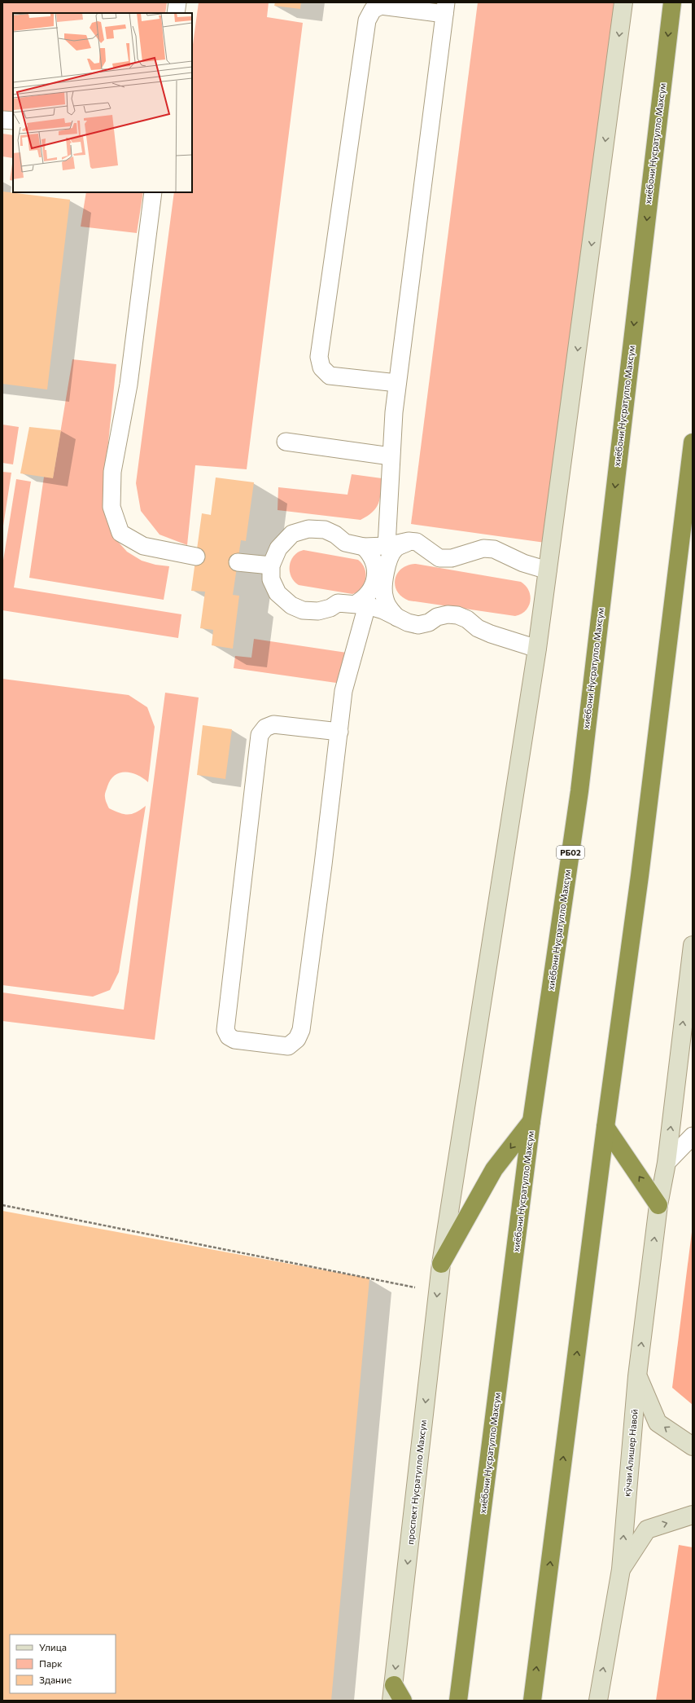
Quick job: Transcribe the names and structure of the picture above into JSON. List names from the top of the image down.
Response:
{
  "streets": {
    "highway": ["хиёбони Нусратулло Махсум", "РБ02"],
    "street": ["кӯчаи Алишер Навоӣ", "проспект Нусратулло Махсум"]
  },
  "one_way": ["кӯчаи Алишер Навоӣ", "проспект Нусратулло Махсум"],
  "legend": ["Улица", "Парк", "Здание"]
}
